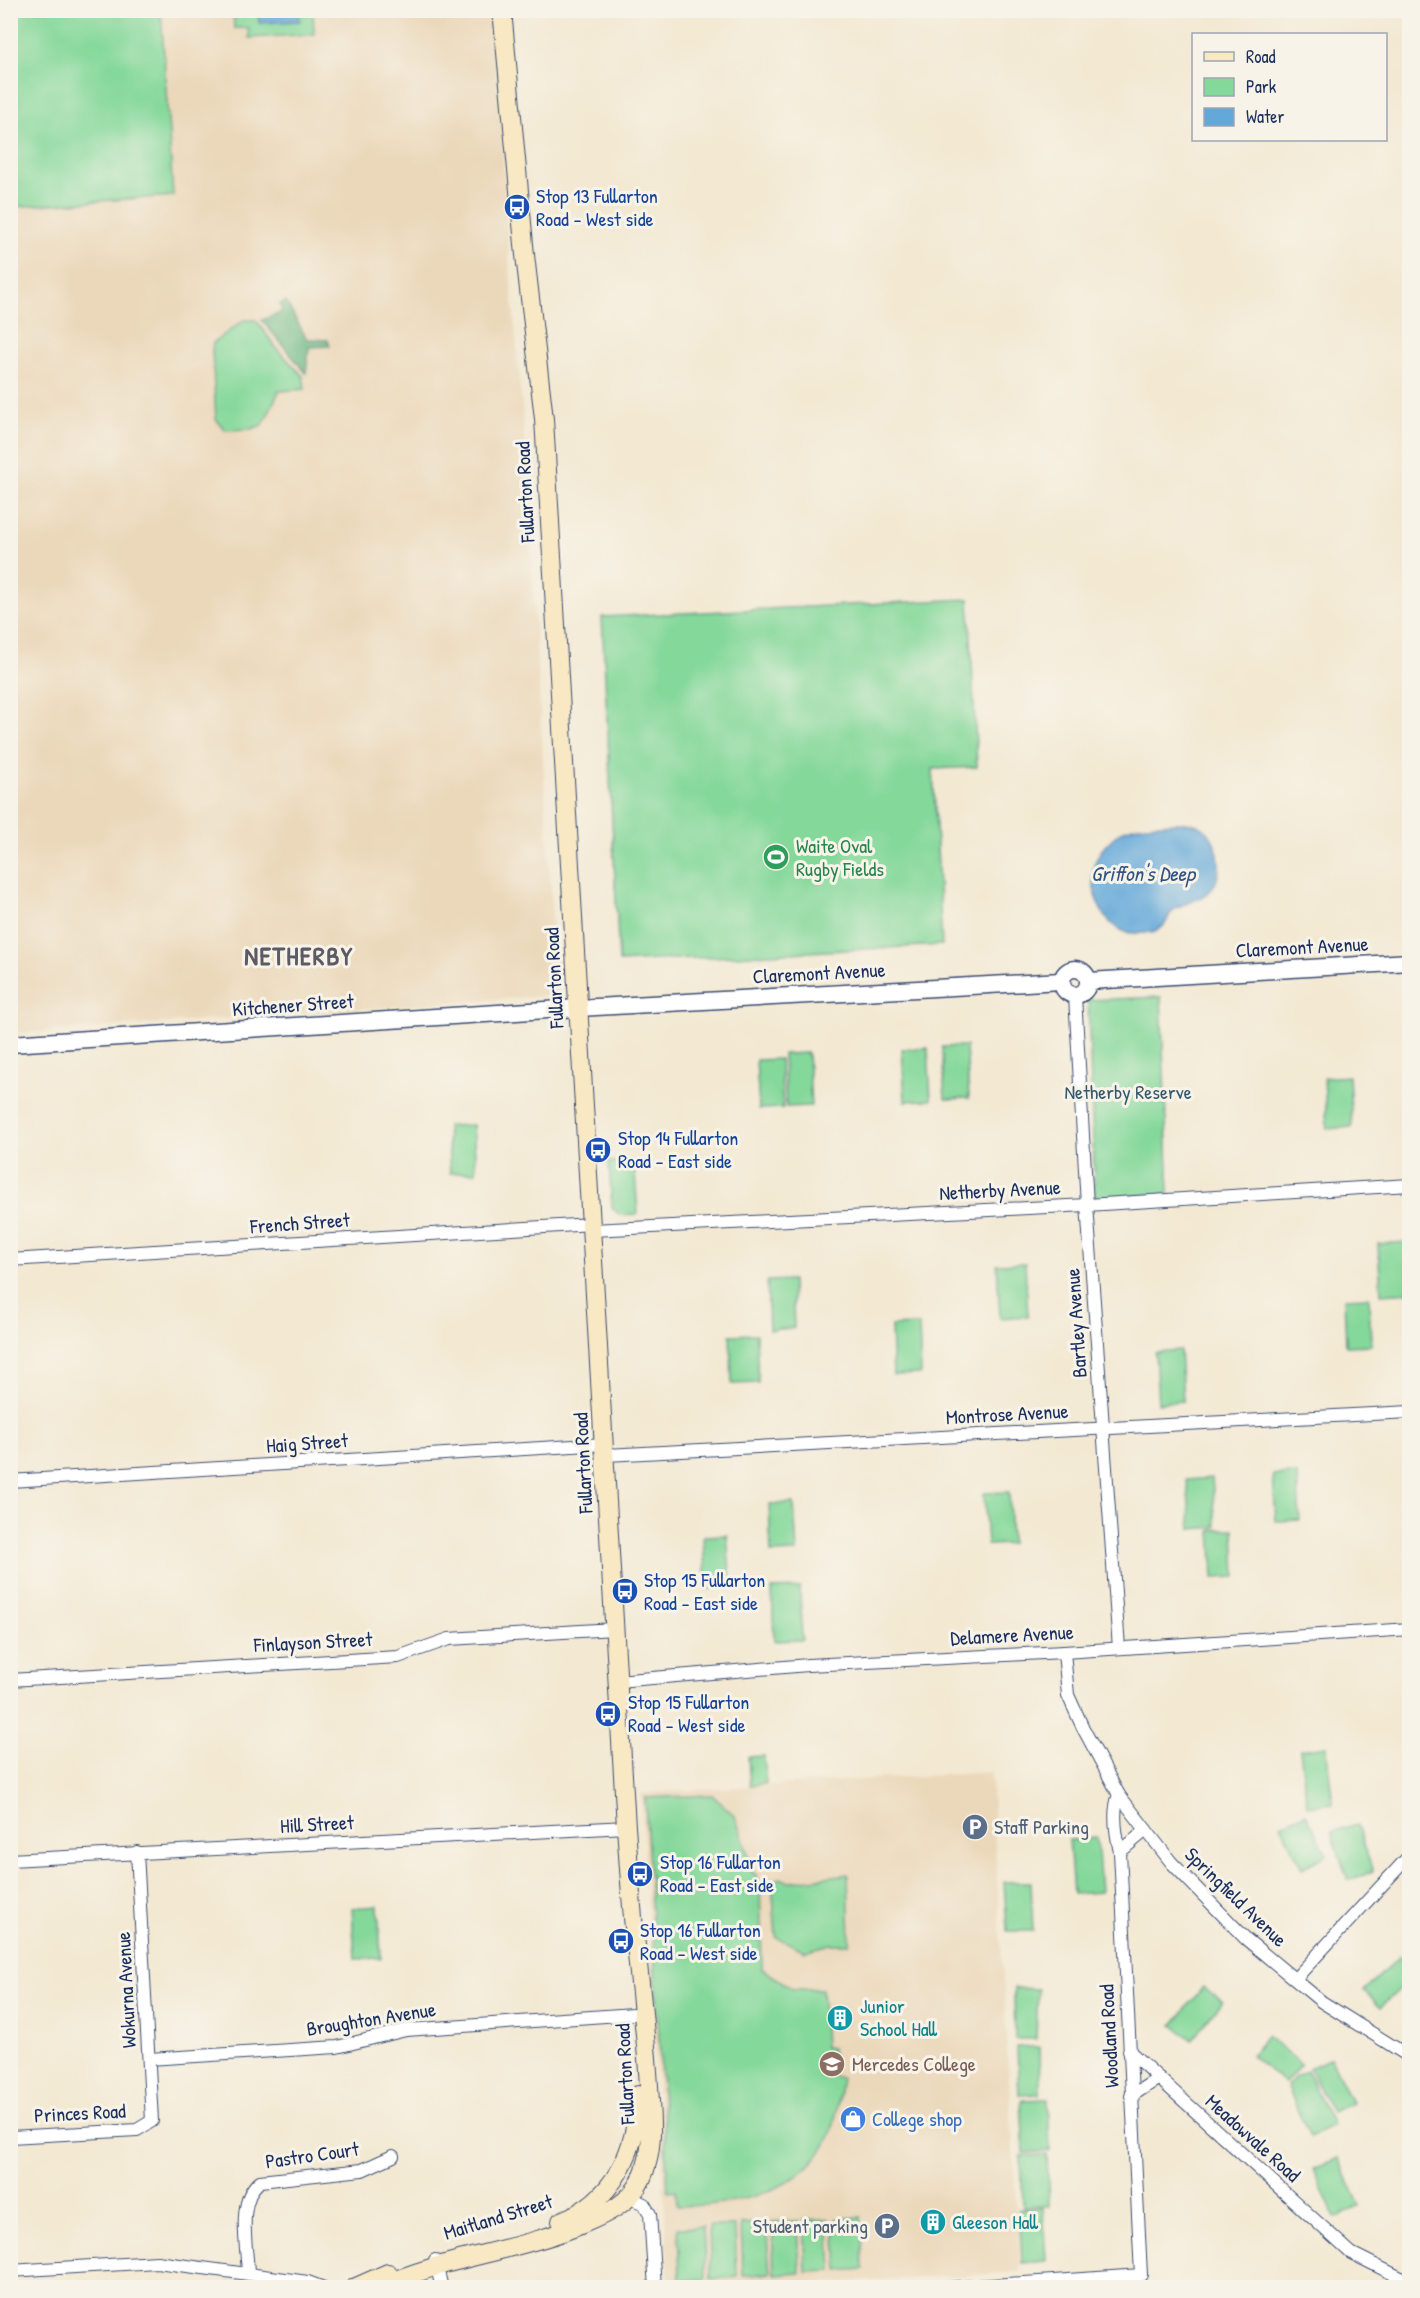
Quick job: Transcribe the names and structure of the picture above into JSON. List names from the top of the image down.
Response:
{
  "streets": {
    "main road": ["Fullarton Road", "Maitland Street"],
    "street": [
      "Claremont Avenue",
      "Kitchener Street",
      "Netherby Avenue",
      "French Street",
      "Bartley Avenue",
      "Montrose Avenue",
      "Haig Street",
      "Delamere Avenue",
      "Finlayson Street",
      "Hill Street",
      "Springfield Avenue",
      "Wokurna Avenue",
      "Broughton Avenue",
      "Woodland Road",
      "Princes Road",
      "Meadowvale Road",
      "Pastro Court"
    ]
  },
  "crossings": [
    ["Fullarton Road", "Claremont Avenue"],
    ["Fullarton Road", "Kitchener Street"],
    ["Fullarton Road", "Netherby Avenue"],
    ["Fullarton Road", "French Street"],
    ["Fullarton Road", "Montrose Avenue"],
    ["Fullarton Road", "Haig Street"],
    ["Fullarton Road", "Delamere Avenue"],
    ["Fullarton Road", "Finlayson Street"],
    ["Fullarton Road", "Hill Street"],
    ["Fullarton Road", "Broughton Avenue"],
    ["Fullarton Road", "Maitland Street"],
    ["Claremont Avenue", "Kitchener Street"],
    ["Claremont Avenue", "Bartley Avenue"],
    ["Netherby Avenue", "French Street"],
    ["Netherby Avenue", "Bartley Avenue"],
    ["Bartley Avenue", "Montrose Avenue"],
    ["Bartley Avenue", "Delamere Avenue"],
    ["Montrose Avenue", "Haig Street"],
    ["Delamere Avenue", "Springfield Avenue"],
    ["Hill Street", "Wokurna Avenue"],
    ["Springfield Avenue", "Woodland Road"],
    ["Wokurna Avenue", "Broughton Avenue"],
    ["Wokurna Avenue", "Princes Road"],
    ["Woodland Road", "Meadowvale Road"]
  ],
  "districts": ["NETHERBY"],
  "water": ["Griffon's Deep"],
  "parks": ["Netherby Reserve"],
  "places": {
    "bus stop": [
      "Stop 13 Fullarton Road - West side",
      "Stop 14 Fullarton Road - East side",
      "Stop 15 Fullarton Road - East side",
      "Stop 15 Fullarton Road - West side",
      "Stop 16 Fullarton Road - East side",
      "Stop 16 Fullarton Road - West side"
    ],
    "sports": ["Waite Oval Rugby Fields"],
    "parking": ["Staff Parking", "Student parking"],
    "building": ["Junior School Hall", "Gleeson Hall"],
    "school or university": ["Mercedes College"],
    "shop": ["College shop"]
  },
  "legend": ["Road", "Park", "Water"]
}
